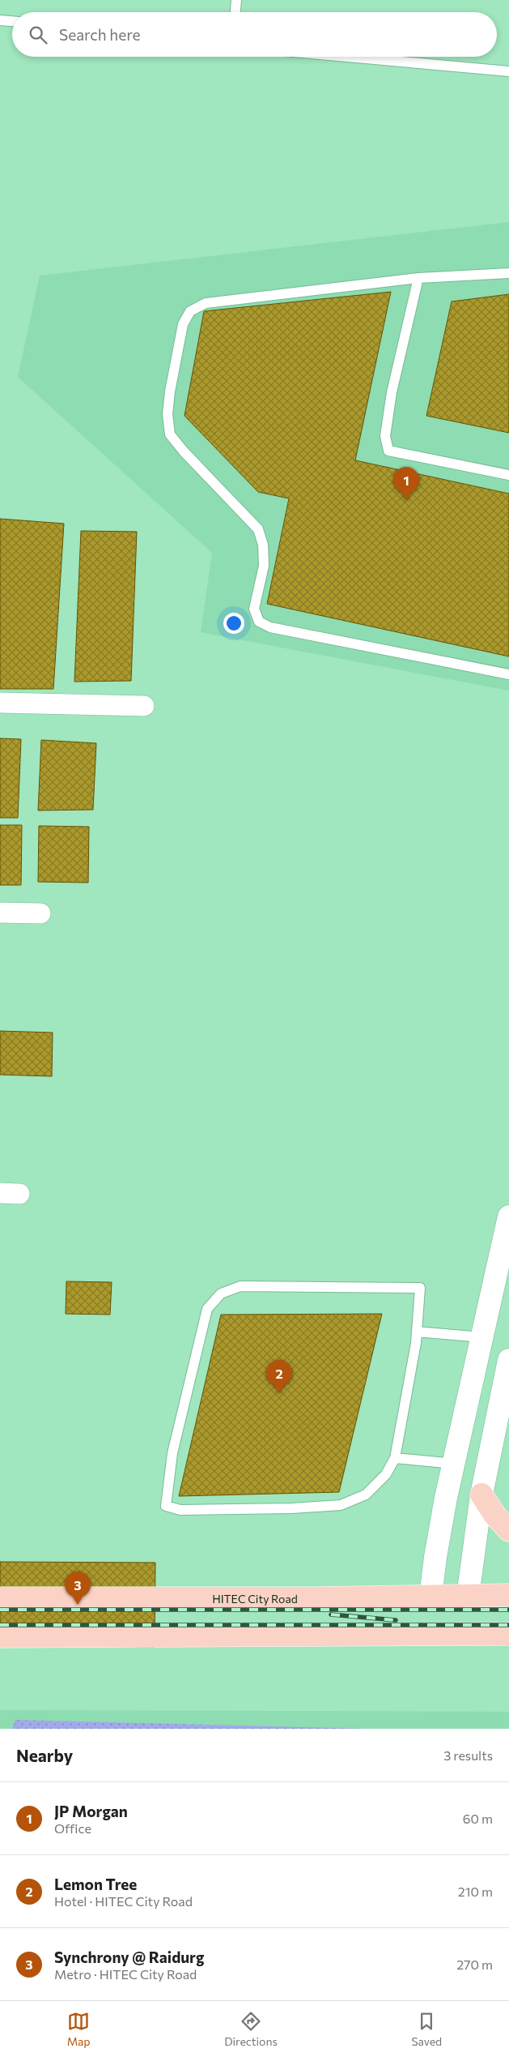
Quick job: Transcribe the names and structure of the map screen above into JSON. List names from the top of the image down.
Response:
{
  "streets": {
    "main road": ["HITEC City Road"]
  },
  "page": {
    "search": "Search here",
    "pins": ["1", "2", "3"],
    "heading": ["Nearby", "3 results"],
    "list": [
      {
        "mark": "1",
        "name": "JP Morgan",
        "note": "Office",
        "value": "60 m"
      },
      {
        "mark": "2",
        "name": "Lemon Tree",
        "note": "Hotel · HITEC City Road",
        "value": "210 m"
      },
      {
        "mark": "3",
        "name": "Synchrony @ Raidurg",
        "note": "Metro · HITEC City Road",
        "value": "270 m"
      }
    ],
    "nav": ["Map", "Directions", "Saved"]
  }
}
